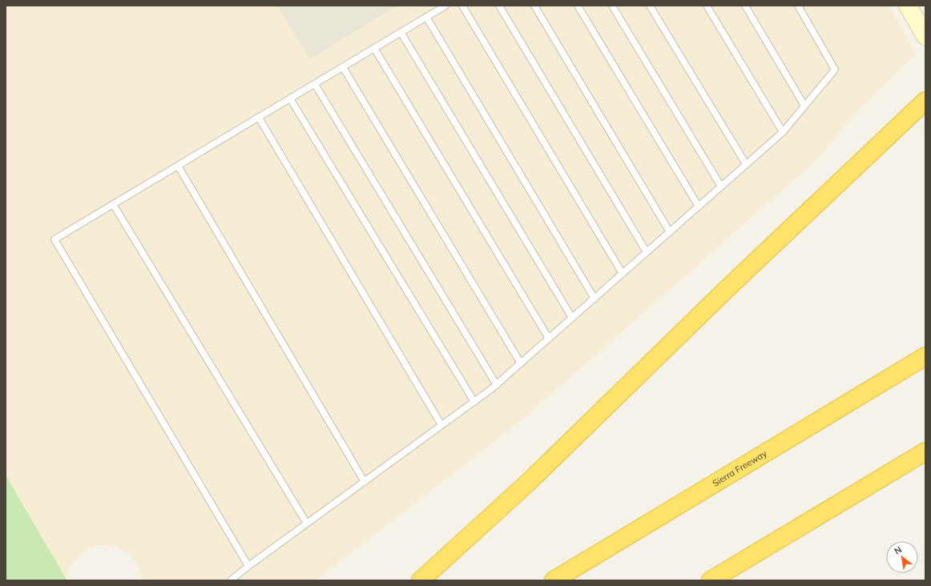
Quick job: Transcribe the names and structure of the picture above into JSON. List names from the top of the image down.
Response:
{
  "streets": {
    "highway": ["Sierra Freeway"]
  },
  "north": "top left"
}
